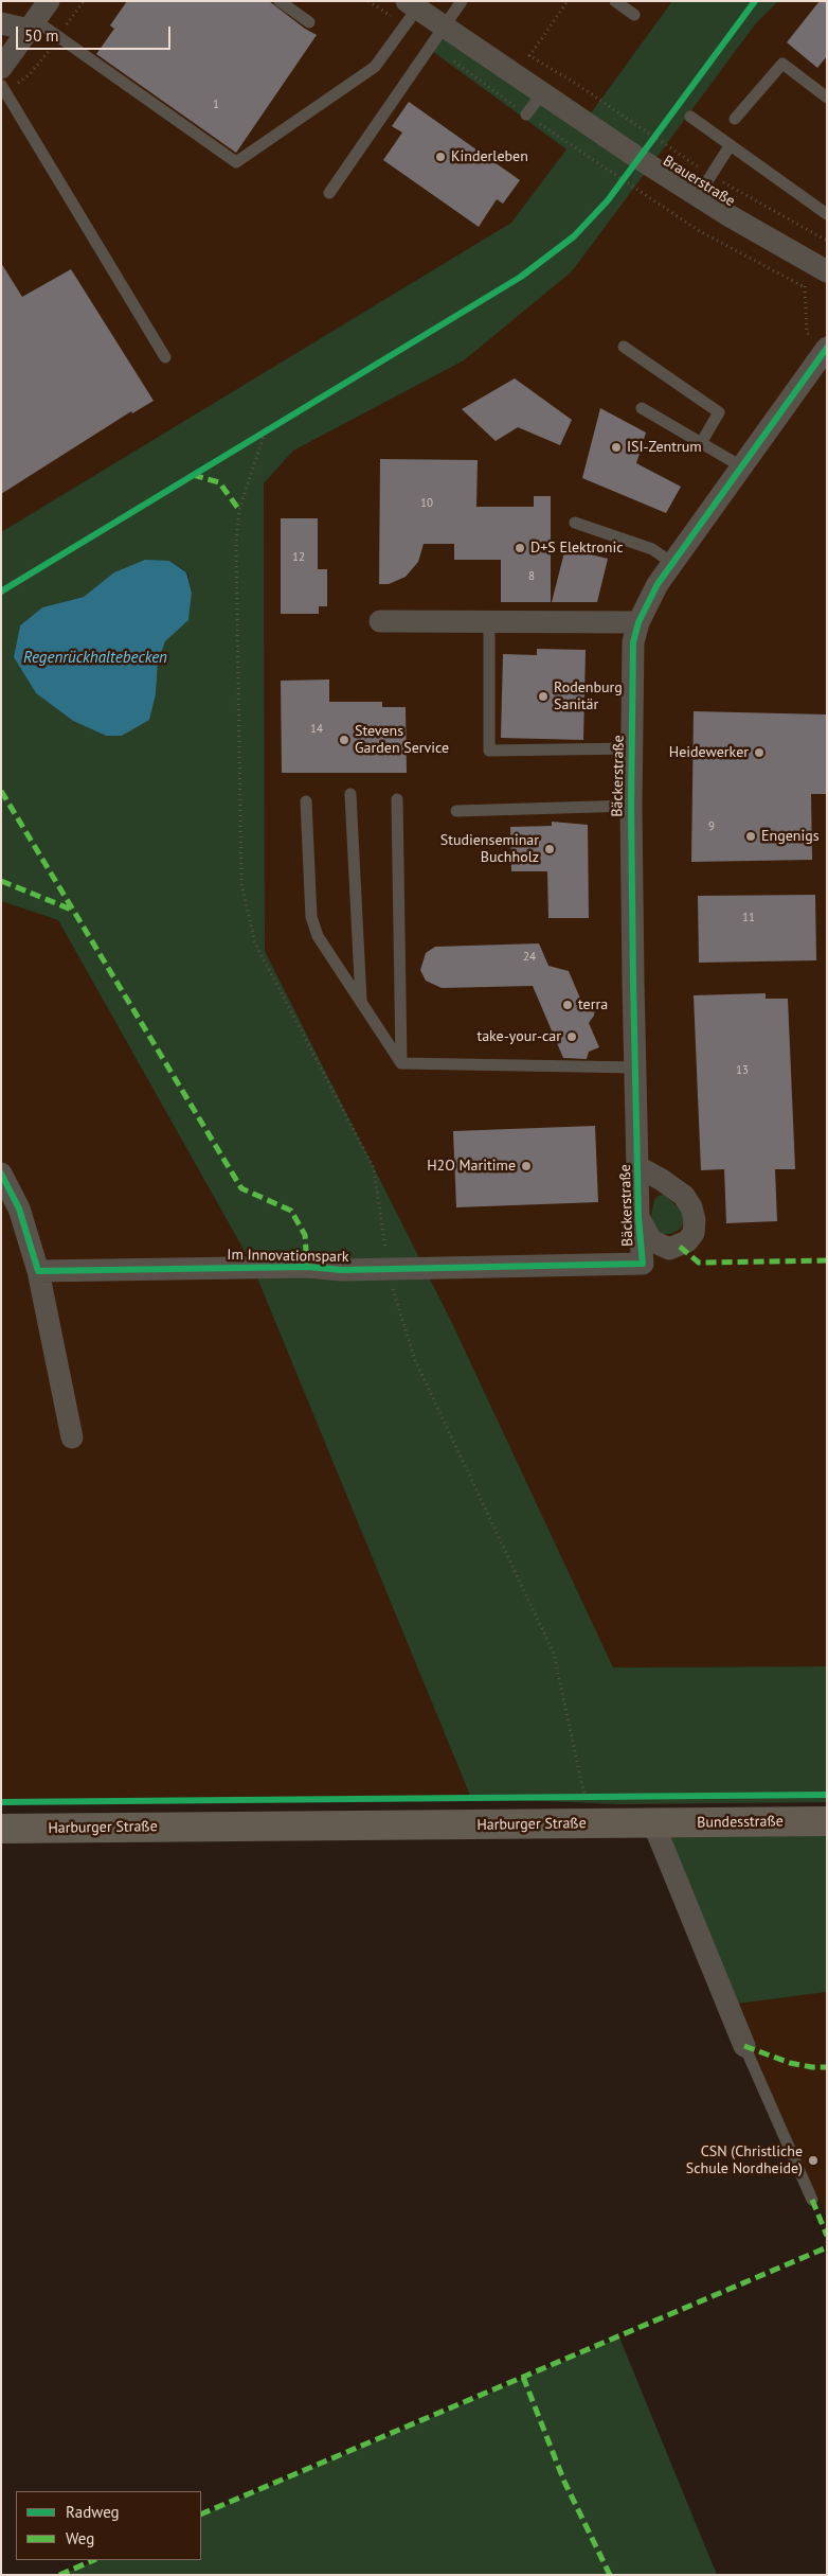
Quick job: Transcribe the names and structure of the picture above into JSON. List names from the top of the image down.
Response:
{
  "streets": {
    "main road": ["Bundesstraße", "Harburger Straße"],
    "street": ["Brauerstraße", "Bäckerstraße", "Im Innovationspark"]
  },
  "crossings": [
    ["Bäckerstraße", "Im Innovationspark"],
    ["Bundesstraße", "Harburger Straße"]
  ],
  "water": ["Regenrückhaltebecken"],
  "places": [
    "Kinderleben",
    "ISI-Zentrum",
    "D+S Elektronic",
    "Rodenburg Sanitär",
    "Stevens Garden Service",
    "Heidewerker",
    "Engenigs",
    "Studienseminar Buchholz",
    "terra",
    "take-your-car",
    "H2O Maritime",
    "CSN (Christliche Schule Nordheide)"
  ],
  "house_numbers": [
    "1",
    "10",
    "12",
    "8",
    "14",
    "9",
    "11",
    "24",
    "13"
  ],
  "legend": ["Radweg", "Weg"],
  "scale_bar": "50 m"
}
